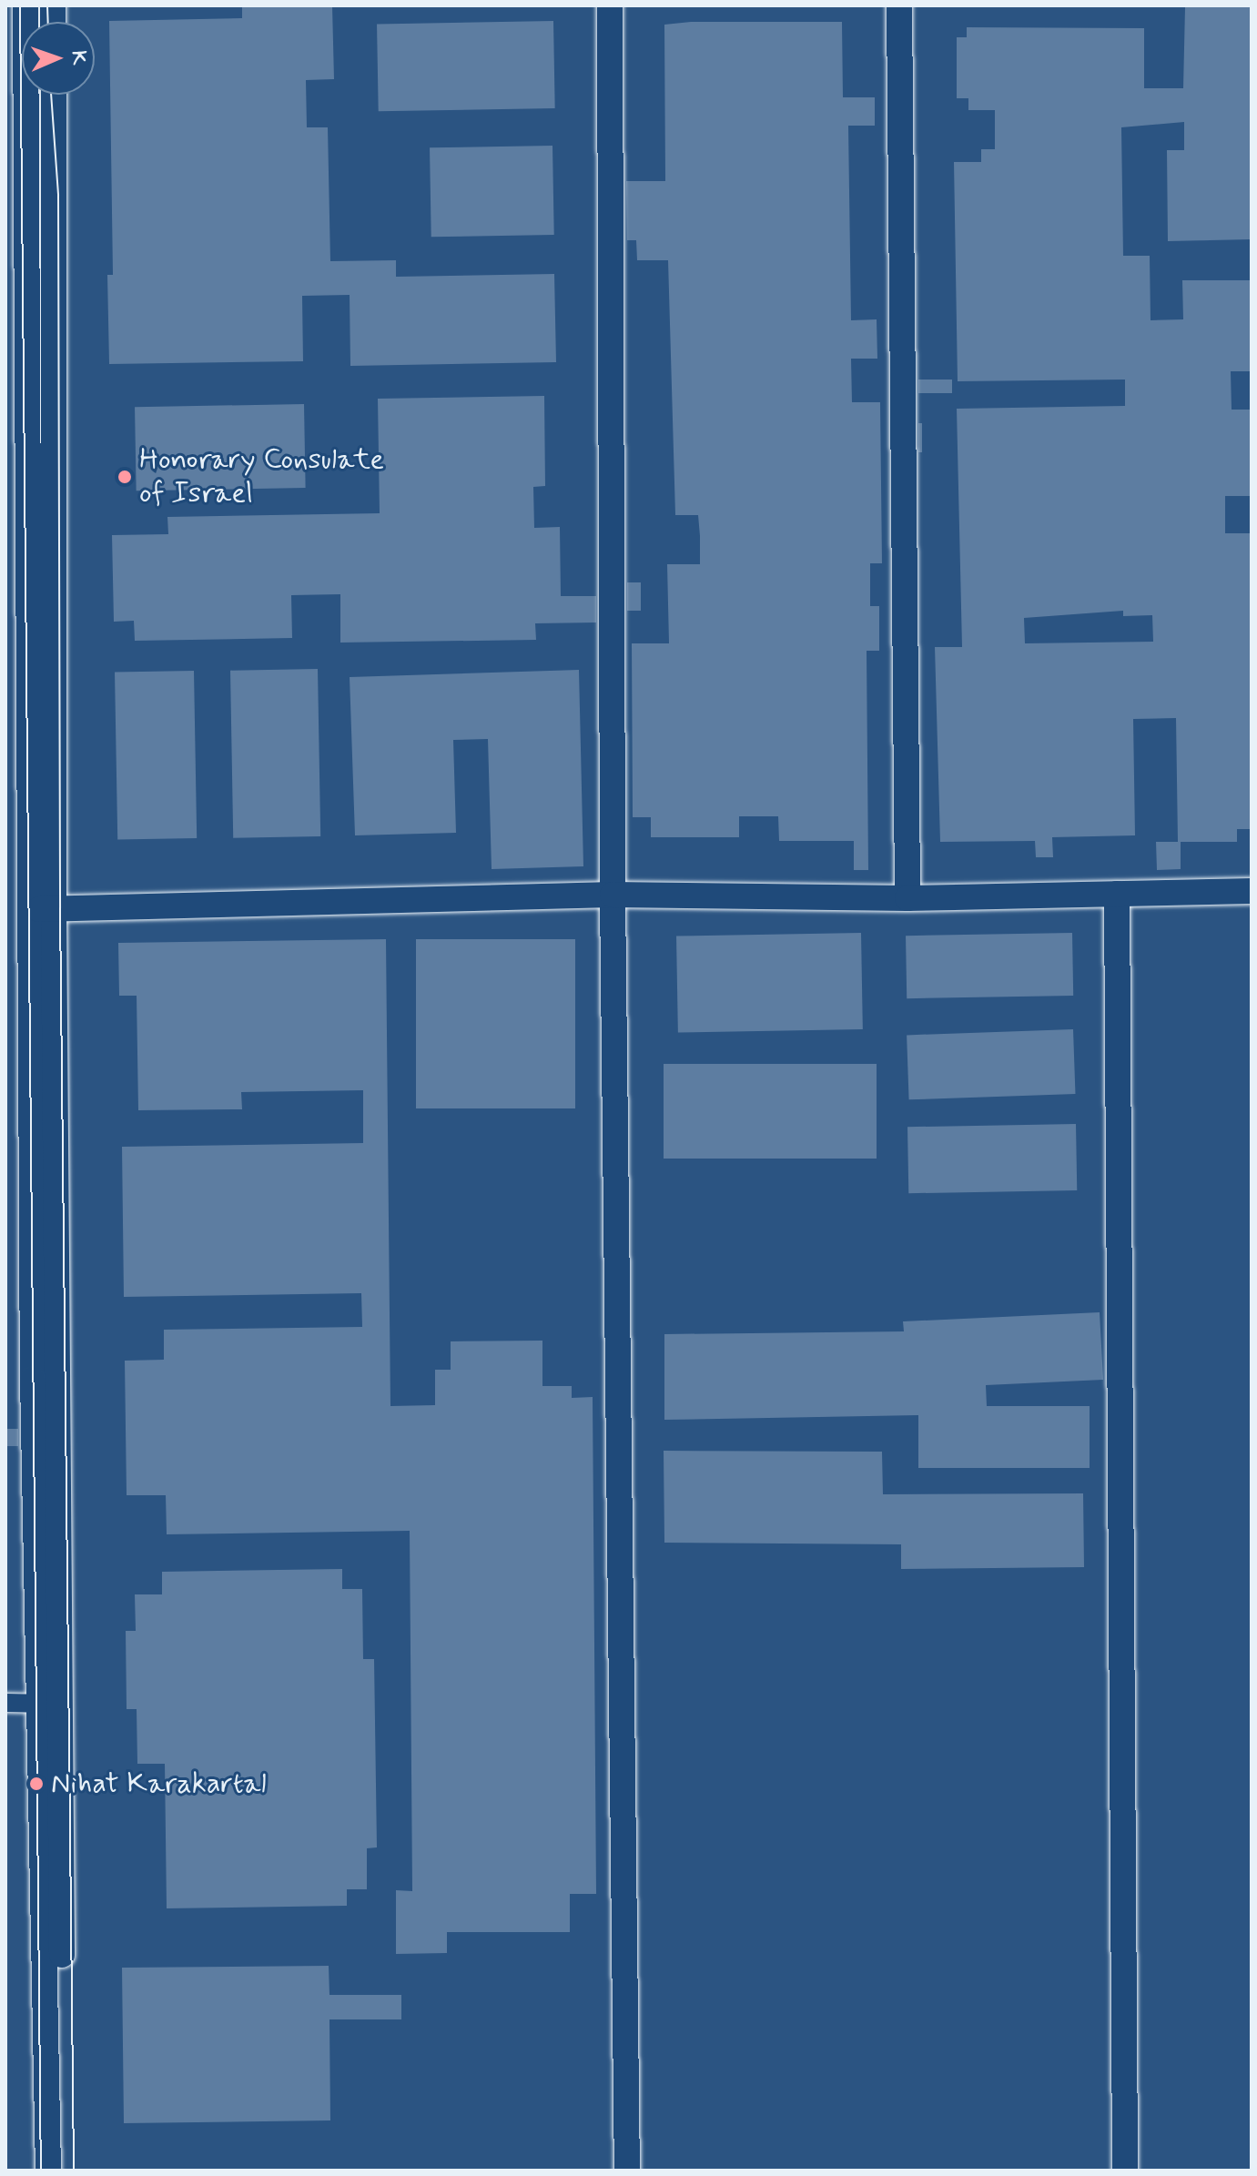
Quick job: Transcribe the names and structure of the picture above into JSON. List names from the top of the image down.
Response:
{
  "places": ["Honorary Consulate of Israel", "Nihat Karakartal"],
  "north": "right"
}
